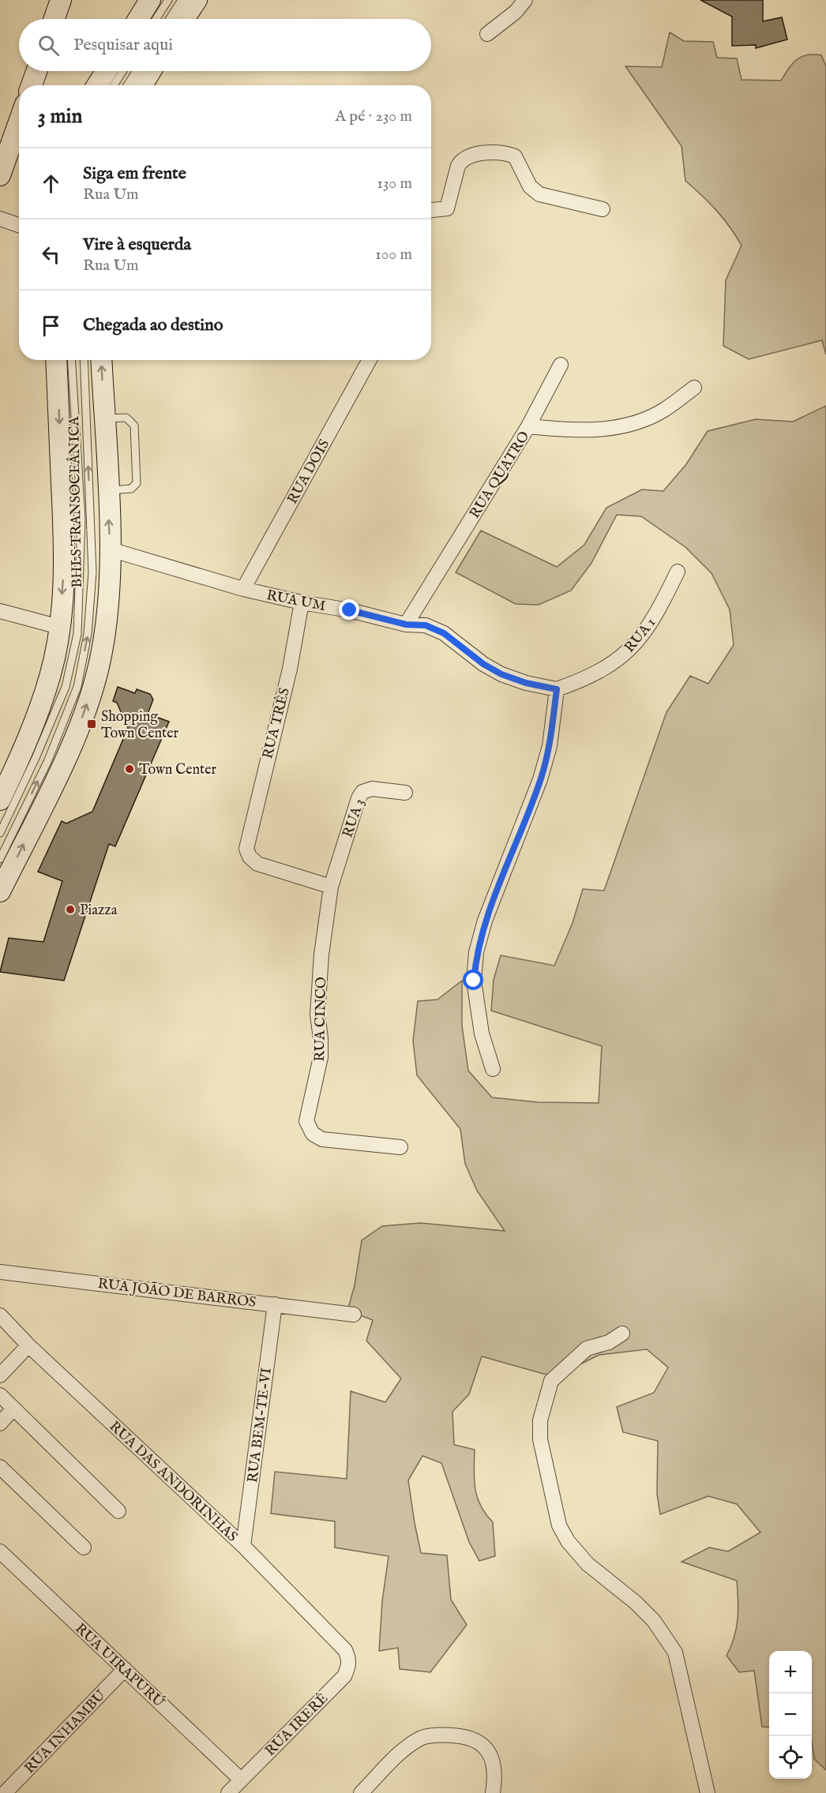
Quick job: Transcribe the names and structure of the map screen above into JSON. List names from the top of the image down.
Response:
{
  "streets": {
    "street": [
      "RUA DOIS",
      "RUA QUATRO",
      "RUA UM",
      "RUA 1",
      "RUA TRÊS",
      "RUA 3",
      "RUA CINCO",
      "RUA JOÃO DE BARROS",
      "RUA BEM-TE-VI",
      "RUA DAS ANDORINHAS",
      "RUA UIRAPURÚ",
      "RUA IRERÊ",
      "RUA INHAMBU"
    ],
    "lane": ["BHLS TRANSOCEÂNICA"]
  },
  "crossings": [
    ["RUA DOIS", "RUA UM"],
    ["RUA QUATRO", "RUA UM"],
    ["RUA UM", "RUA 1"],
    ["RUA UM", "RUA TRÊS"],
    ["RUA TRÊS", "RUA 3"],
    ["RUA TRÊS", "RUA CINCO"],
    ["RUA 3", "RUA CINCO"],
    ["RUA JOÃO DE BARROS", "RUA BEM-TE-VI"],
    ["RUA BEM-TE-VI", "RUA DAS ANDORINHAS"],
    ["RUA DAS ANDORINHAS", "RUA IRERÊ"],
    ["RUA UIRAPURÚ", "RUA IRERÊ"],
    ["RUA UIRAPURÚ", "RUA INHAMBU"]
  ],
  "places": {
    "transit": ["Shopping Town Center"],
    "other": ["Town Center", "Piazza"]
  },
  "page": {
    "search": "Pesquisar aqui",
    "heading": ["3 min", "A pé · 230 m"],
    "list": [
      ["Siga em frente", "Rua Um", "130 m"],
      ["Vire à esquerda", "Rua Um", "100 m"],
      "Chegada ao destino"
    ],
    "map_buttons": ["+", "−"]
  }
}
